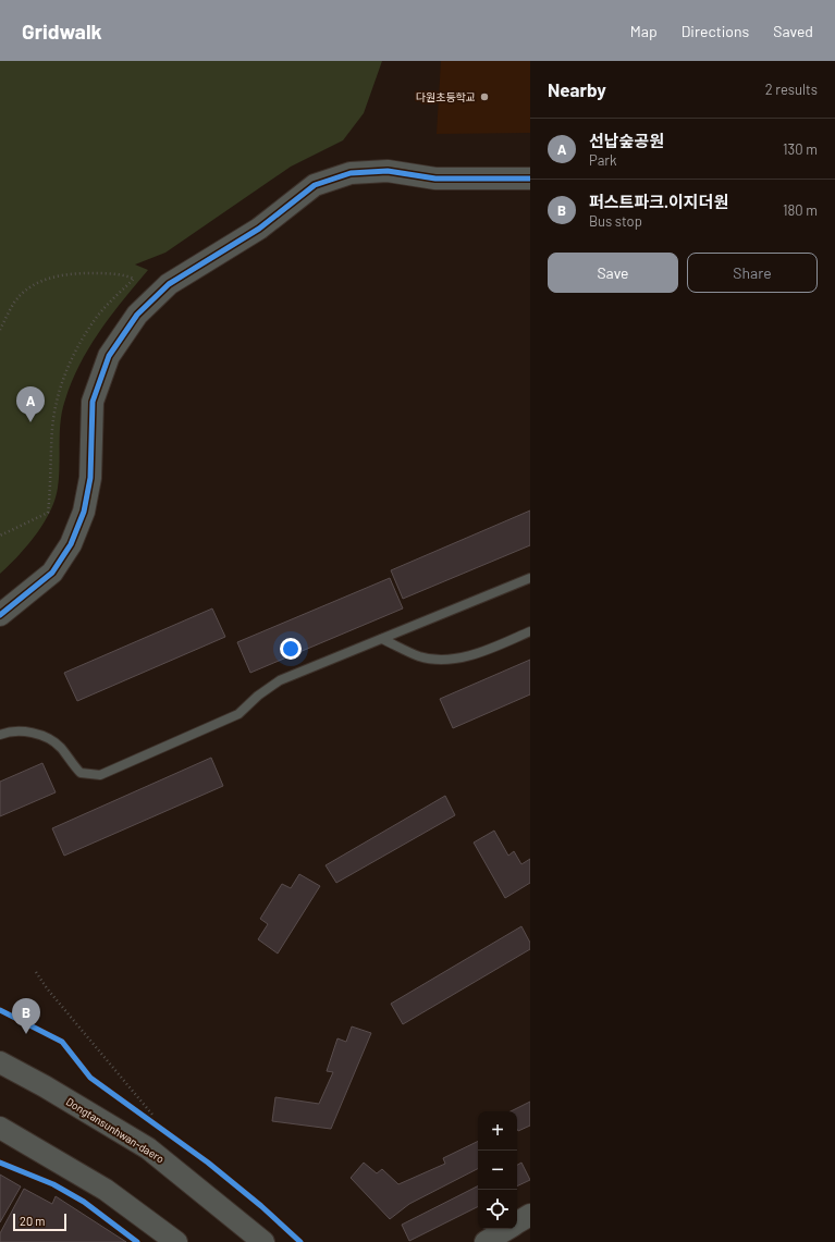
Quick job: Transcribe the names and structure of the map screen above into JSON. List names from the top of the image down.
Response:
{
  "streets": {
    "street": ["Dongtansunhwan-daero"]
  },
  "places": ["다원초등학교"],
  "scale_bar": "20 m",
  "page": {
    "header": "Gridwalk",
    "nav": ["Map", "Directions", "Saved"],
    "heading": ["Nearby", "2 results"],
    "list": [
      {
        "mark": "A",
        "name": "선납숲공원",
        "note": "Park",
        "value": "130 m"
      },
      {
        "mark": "B",
        "name": "퍼스트파크.이지더원",
        "note": "Bus stop",
        "value": "180 m"
      }
    ],
    "buttons": ["Save", "Share"],
    "pins": ["A", "B"],
    "map_buttons": ["+", "−"],
    "scale": "20 m"
  }
}
